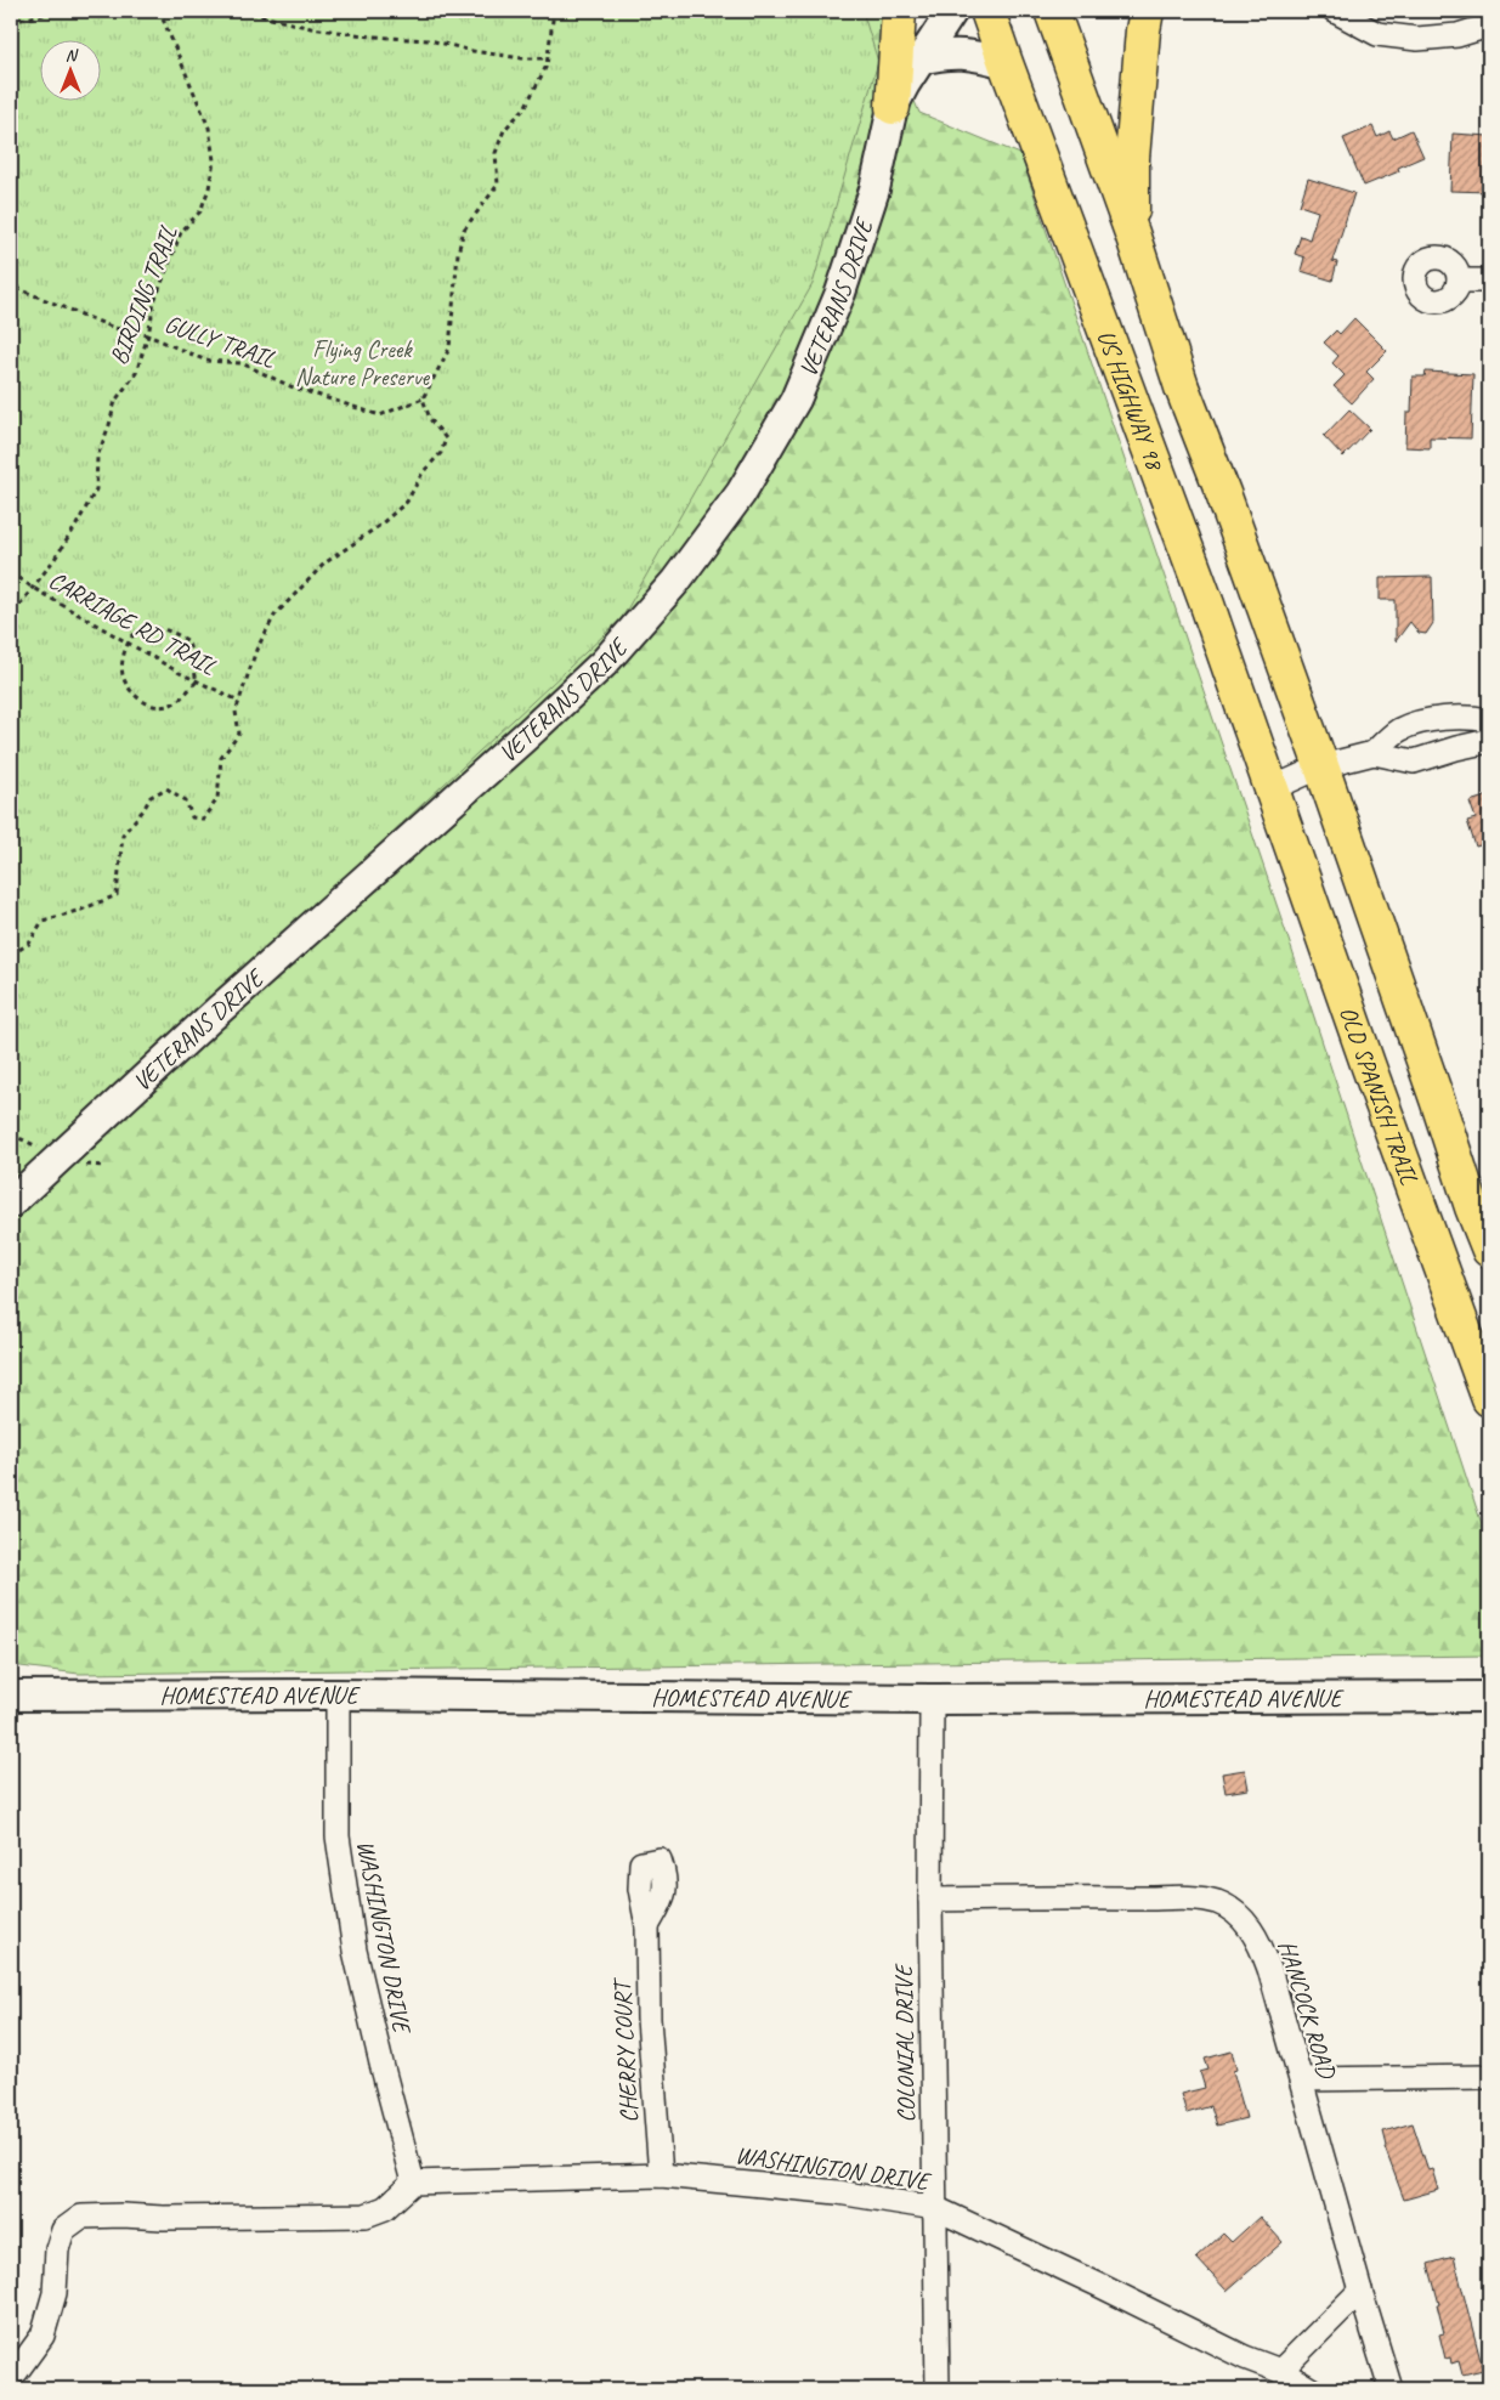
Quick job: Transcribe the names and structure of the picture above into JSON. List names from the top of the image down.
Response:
{
  "streets": {
    "main road": ["US HIGHWAY 98", "OLD SPANISH TRAIL"],
    "street": [
      "VETERANS DRIVE",
      "HOMESTEAD AVENUE",
      "WASHINGTON DRIVE",
      "HANCOCK ROAD",
      "COLONIAL DRIVE",
      "CHERRY COURT"
    ],
    "path": ["BIRDING TRAIL", "GULLY TRAIL", "CARRIAGE RD TRAIL"]
  },
  "crossings": [
    ["BIRDING TRAIL", "GULLY TRAIL"],
    ["BIRDING TRAIL", "CARRIAGE RD TRAIL"],
    ["US HIGHWAY 98", "OLD SPANISH TRAIL"],
    ["HOMESTEAD AVENUE", "WASHINGTON DRIVE"],
    ["HOMESTEAD AVENUE", "COLONIAL DRIVE"],
    ["WASHINGTON DRIVE", "COLONIAL DRIVE"],
    ["WASHINGTON DRIVE", "CHERRY COURT"],
    ["HANCOCK ROAD", "COLONIAL DRIVE"]
  ],
  "parks": ["Flying Creek Nature Preserve"],
  "north": "top"
}
